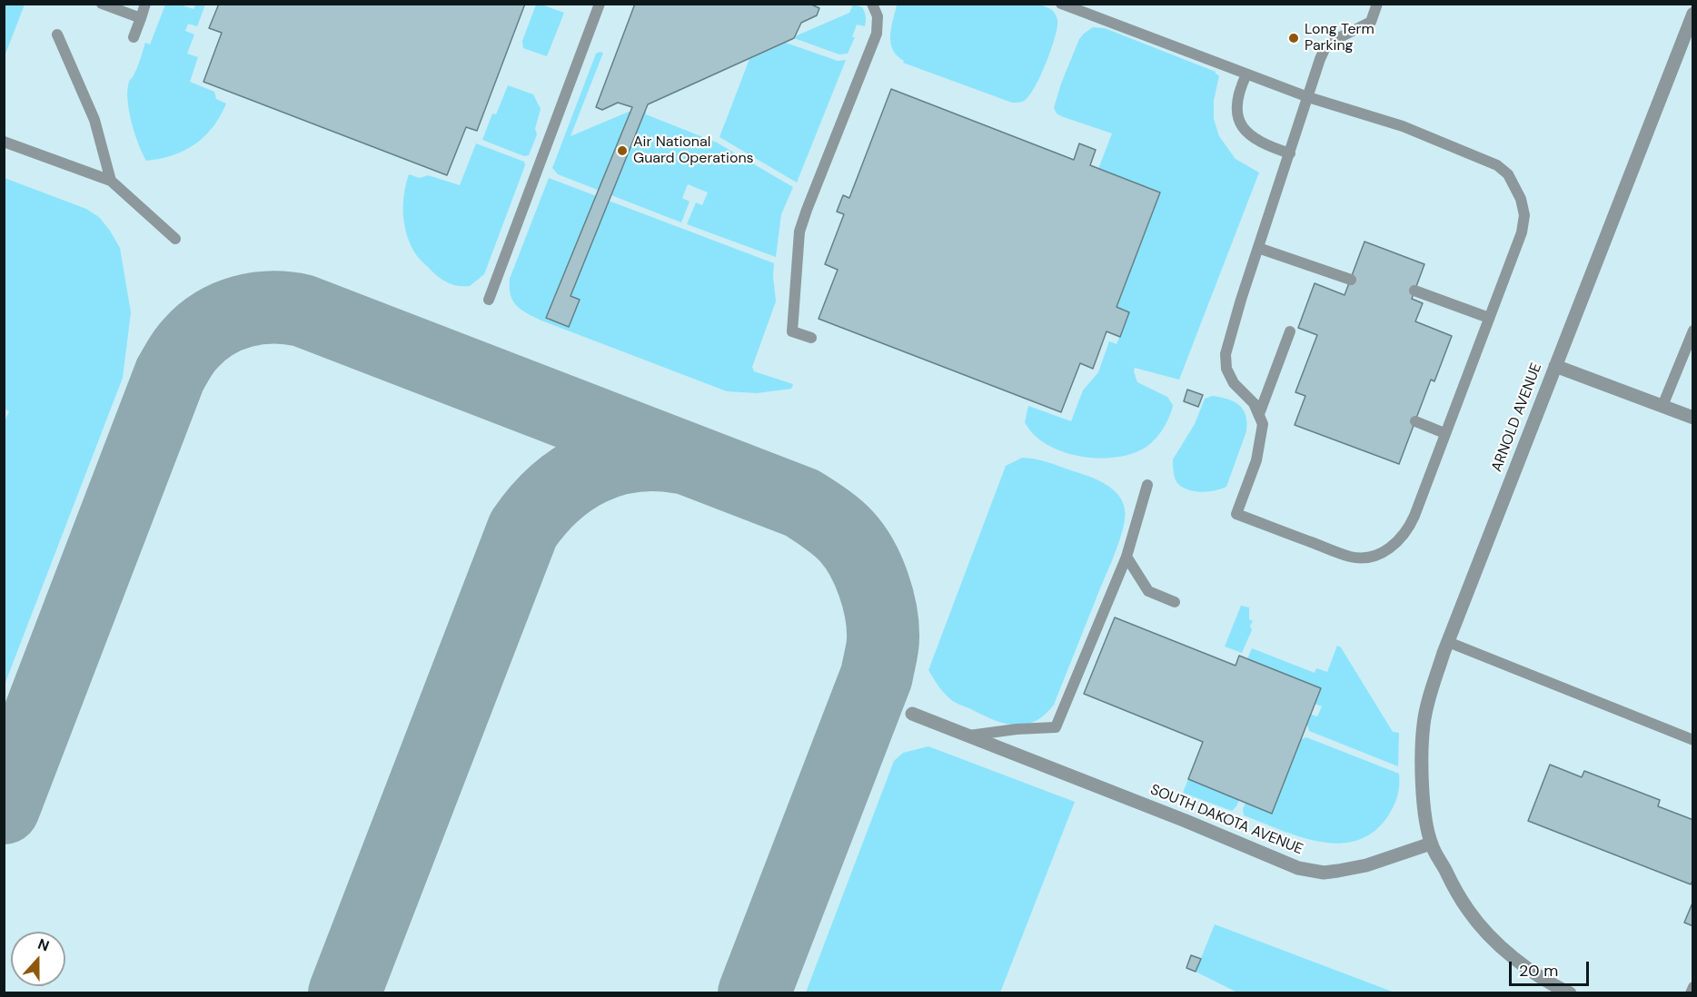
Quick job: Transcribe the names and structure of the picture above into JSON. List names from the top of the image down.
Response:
{
  "streets": {
    "street": ["ARNOLD AVENUE", "SOUTH DAKOTA AVENUE"]
  },
  "crossings": [
    ["ARNOLD AVENUE", "SOUTH DAKOTA AVENUE"]
  ],
  "places": ["Long Term Parking", "Air National Guard Operations"],
  "scale_bar": "20 m",
  "north": "top"
}
